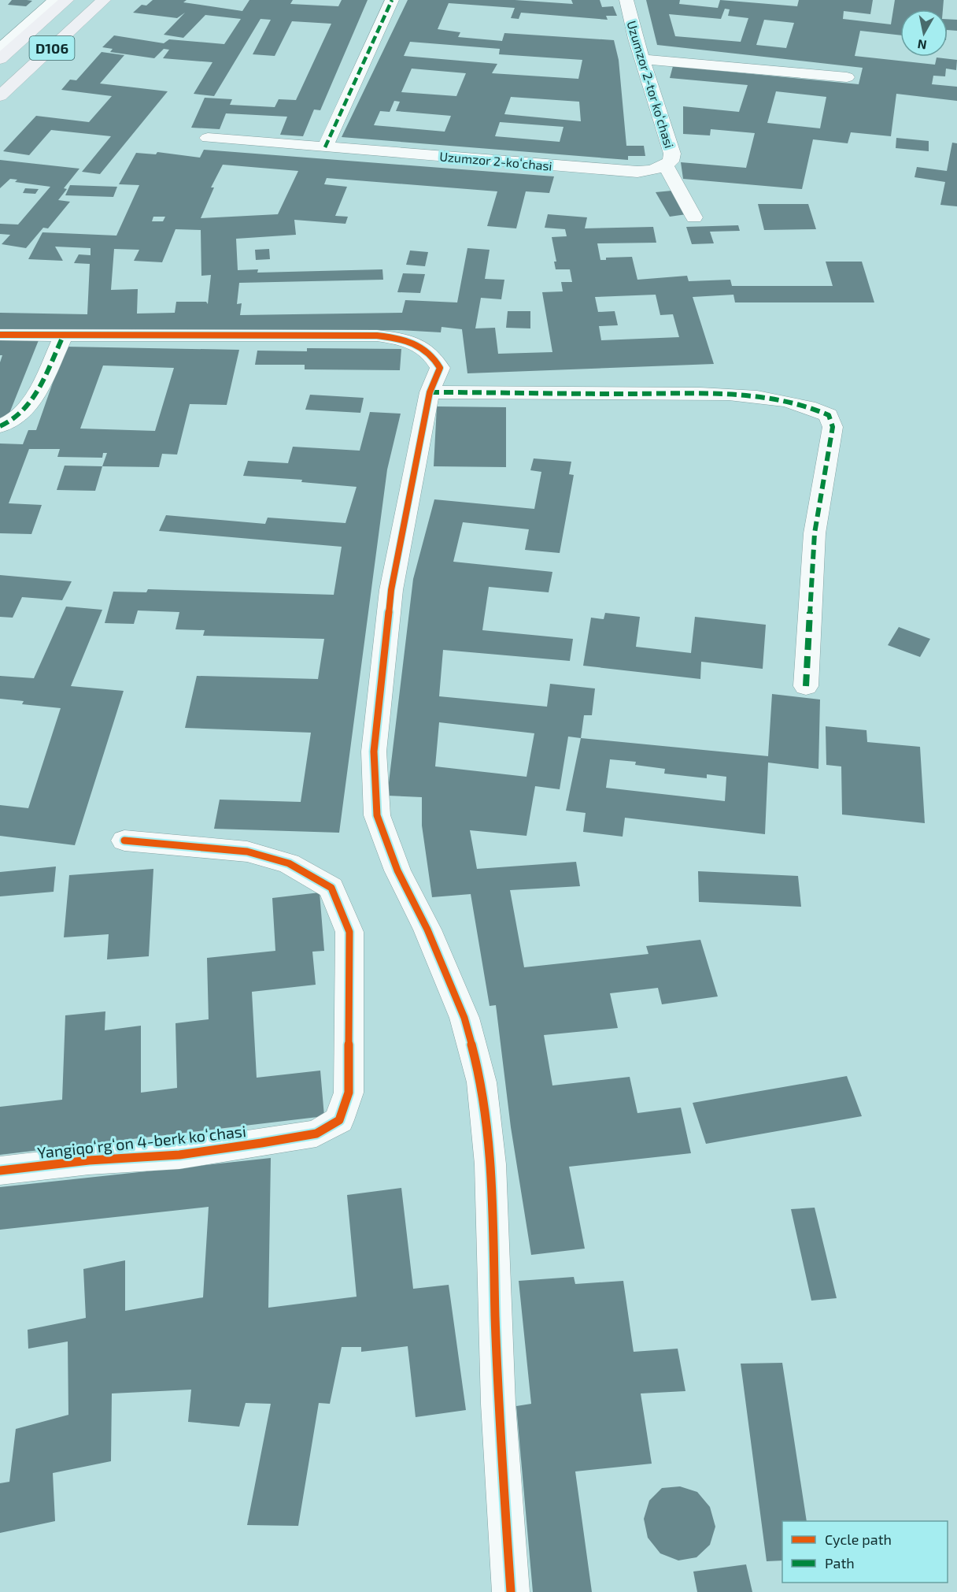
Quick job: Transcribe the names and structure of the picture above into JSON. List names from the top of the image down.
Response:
{
  "streets": {
    "main road": ["D106"],
    "street": ["Uzumzor 2-tor koʻchasi", "Uzumzor 2-koʻchasi", "Yangiqoʻrgʻon 4-berk koʻchasi"]
  },
  "crossings": [
    ["Uzumzor 2-tor koʻchasi", "Uzumzor 2-koʻchasi"]
  ],
  "legend": ["Cycle path", "Path"],
  "north": "bottom"
}
